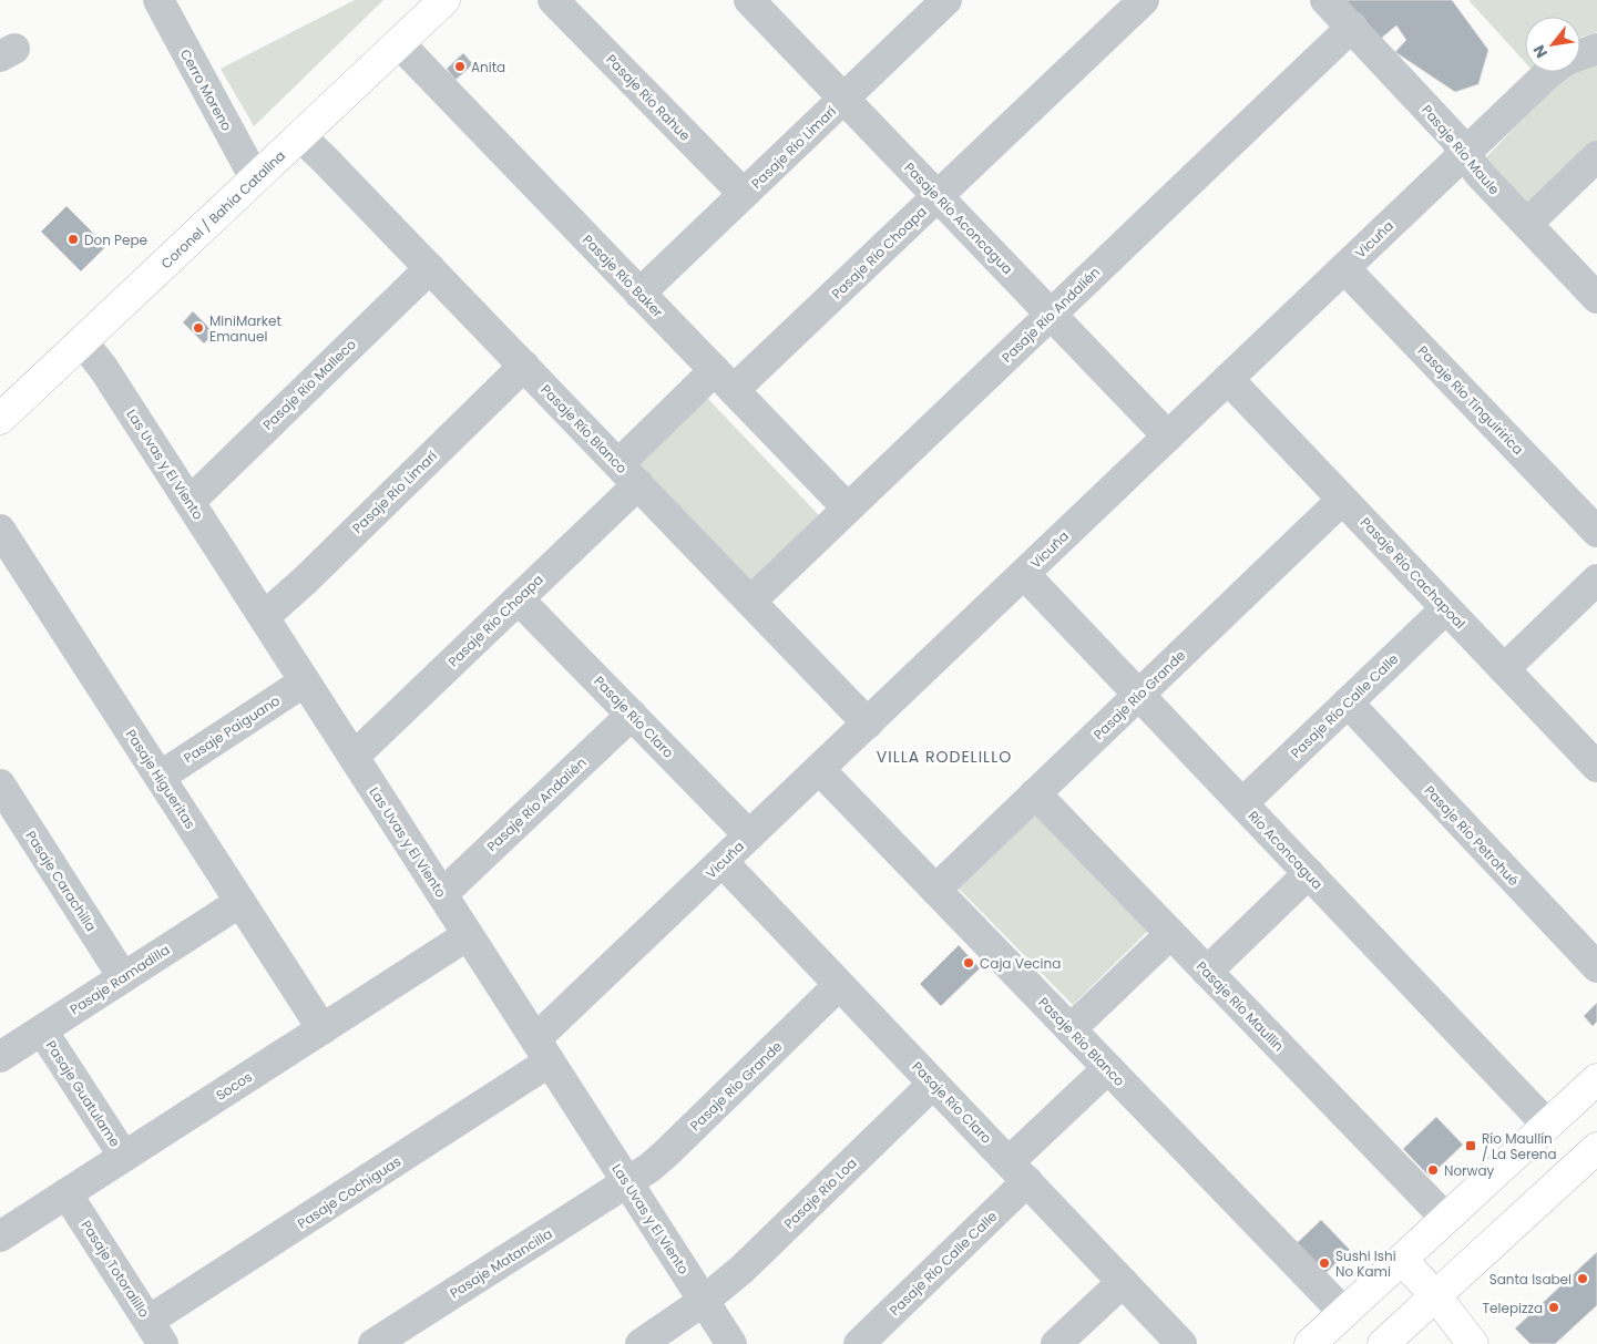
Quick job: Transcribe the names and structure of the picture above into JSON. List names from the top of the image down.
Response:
{
  "streets": {
    "street": [
      "Cerro Moreno",
      "Pasaje Río Rahue",
      "Pasaje Río Limarí",
      "Pasaje Río Maule",
      "Coronel / Bahía Catalina",
      "Pasaje Río Aconcagua",
      "Vicuña",
      "Pasaje Río Choapa",
      "Pasaje Río Baker",
      "Pasaje Río Andalién",
      "Pasaje Río Malleco",
      "Pasaje Río Tinguiririca",
      "Pasaje Río Blanco",
      "Las Uvas y El Viento",
      "Pasaje Río Cachapoal",
      "Pasaje Río Grande",
      "Pasaje Río Calle Calle",
      "Pasaje Río Claro",
      "Pasaje Paiguano",
      "Pasaje Higueritas",
      "Pasaje Río Petrohué",
      "Río Aconcagua",
      "Pasaje Carachilla",
      "Pasaje Ramadilla",
      "Pasaje Río Maullín",
      "Socos",
      "Pasaje Guatulame",
      "Pasaje Cochiguas",
      "Pasaje Río Loa",
      "Pasaje Matancilla",
      "Pasaje Totoralillo"
    ]
  },
  "crossings": [
    ["Cerro Moreno", "Coronel / Bahía Catalina"],
    ["Pasaje Río Rahue", "Pasaje Río Limarí"],
    ["Pasaje Río Limarí", "Pasaje Río Aconcagua"],
    ["Pasaje Río Limarí", "Pasaje Río Baker"],
    ["Pasaje Río Limarí", "Pasaje Río Blanco"],
    ["Pasaje Río Limarí", "Las Uvas y El Viento"],
    ["Pasaje Río Maule", "Vicuña"],
    ["Pasaje Río Maule", "Pasaje Río Andalién"],
    ["Coronel / Bahía Catalina", "Pasaje Río Baker"],
    ["Coronel / Bahía Catalina", "Pasaje Río Blanco"],
    ["Coronel / Bahía Catalina", "Las Uvas y El Viento"],
    ["Pasaje Río Aconcagua", "Vicuña"],
    ["Pasaje Río Aconcagua", "Pasaje Río Choapa"],
    ["Pasaje Río Aconcagua", "Pasaje Río Andalién"],
    ["Vicuña", "Pasaje Río Tinguiririca"],
    ["Vicuña", "Pasaje Río Blanco"],
    ["Vicuña", "Las Uvas y El Viento"],
    ["Vicuña", "Pasaje Río Cachapoal"],
    ["Vicuña", "Pasaje Río Claro"],
    ["Vicuña", "Río Aconcagua"],
    ["Vicuña", "Pasaje Cochiguas"],
    ["Pasaje Río Choapa", "Pasaje Río Baker"],
    ["Pasaje Río Choapa", "Pasaje Río Blanco"],
    ["Pasaje Río Choapa", "Las Uvas y El Viento"],
    ["Pasaje Río Choapa", "Pasaje Río Claro"],
    ["Pasaje Río Baker", "Pasaje Río Andalién"],
    ["Pasaje Río Andalién", "Pasaje Río Blanco"],
    ["Pasaje Río Andalién", "Las Uvas y El Viento"],
    ["Pasaje Río Andalién", "Pasaje Río Claro"],
    ["Pasaje Río Malleco", "Pasaje Río Blanco"],
    ["Pasaje Río Malleco", "Las Uvas y El Viento"],
    ["Pasaje Río Blanco", "Pasaje Río Grande"],
    ["Pasaje Río Blanco", "Pasaje Río Calle Calle"],
    ["Las Uvas y El Viento", "Pasaje Río Grande"],
    ["Las Uvas y El Viento", "Pasaje Paiguano"],
    ["Las Uvas y El Viento", "Socos"],
    ["Las Uvas y El Viento", "Pasaje Cochiguas"],
    ["Las Uvas y El Viento", "Pasaje Río Loa"],
    ["Las Uvas y El Viento", "Pasaje Matancilla"],
    ["Pasaje Río Cachapoal", "Pasaje Río Grande"],
    ["Pasaje Río Cachapoal", "Pasaje Río Calle Calle"],
    ["Pasaje Río Grande", "Pasaje Río Claro"],
    ["Pasaje Río Grande", "Río Aconcagua"],
    ["Pasaje Río Grande", "Pasaje Río Maullín"],
    ["Pasaje Río Grande", "Pasaje Matancilla"],
    ["Pasaje Río Calle Calle", "Pasaje Río Claro"],
    ["Pasaje Río Calle Calle", "Pasaje Río Petrohué"],
    ["Pasaje Río Calle Calle", "Río Aconcagua"],
    ["Pasaje Río Claro", "Pasaje Río Loa"],
    ["Pasaje Paiguano", "Pasaje Higueritas"],
    ["Pasaje Higueritas", "Pasaje Ramadilla"],
    ["Pasaje Higueritas", "Socos"],
    ["Pasaje Carachilla", "Pasaje Ramadilla"],
    ["Pasaje Ramadilla", "Pasaje Guatulame"],
    ["Socos", "Pasaje Guatulame"],
    ["Socos", "Pasaje Totoralillo"],
    ["Pasaje Cochiguas", "Pasaje Totoralillo"]
  ],
  "districts": ["VILLA RODELILLO"],
  "places": {
    "other": [
      "Anita",
      "Don Pepe",
      "MiniMarket Emanuel",
      "Caja Vecina",
      "Norway",
      "Sushi Ishi No Kami",
      "Santa Isabel",
      "Telepizza"
    ],
    "transit": ["Río Maullín / La Serena"]
  },
  "north": "bottom left"
}
